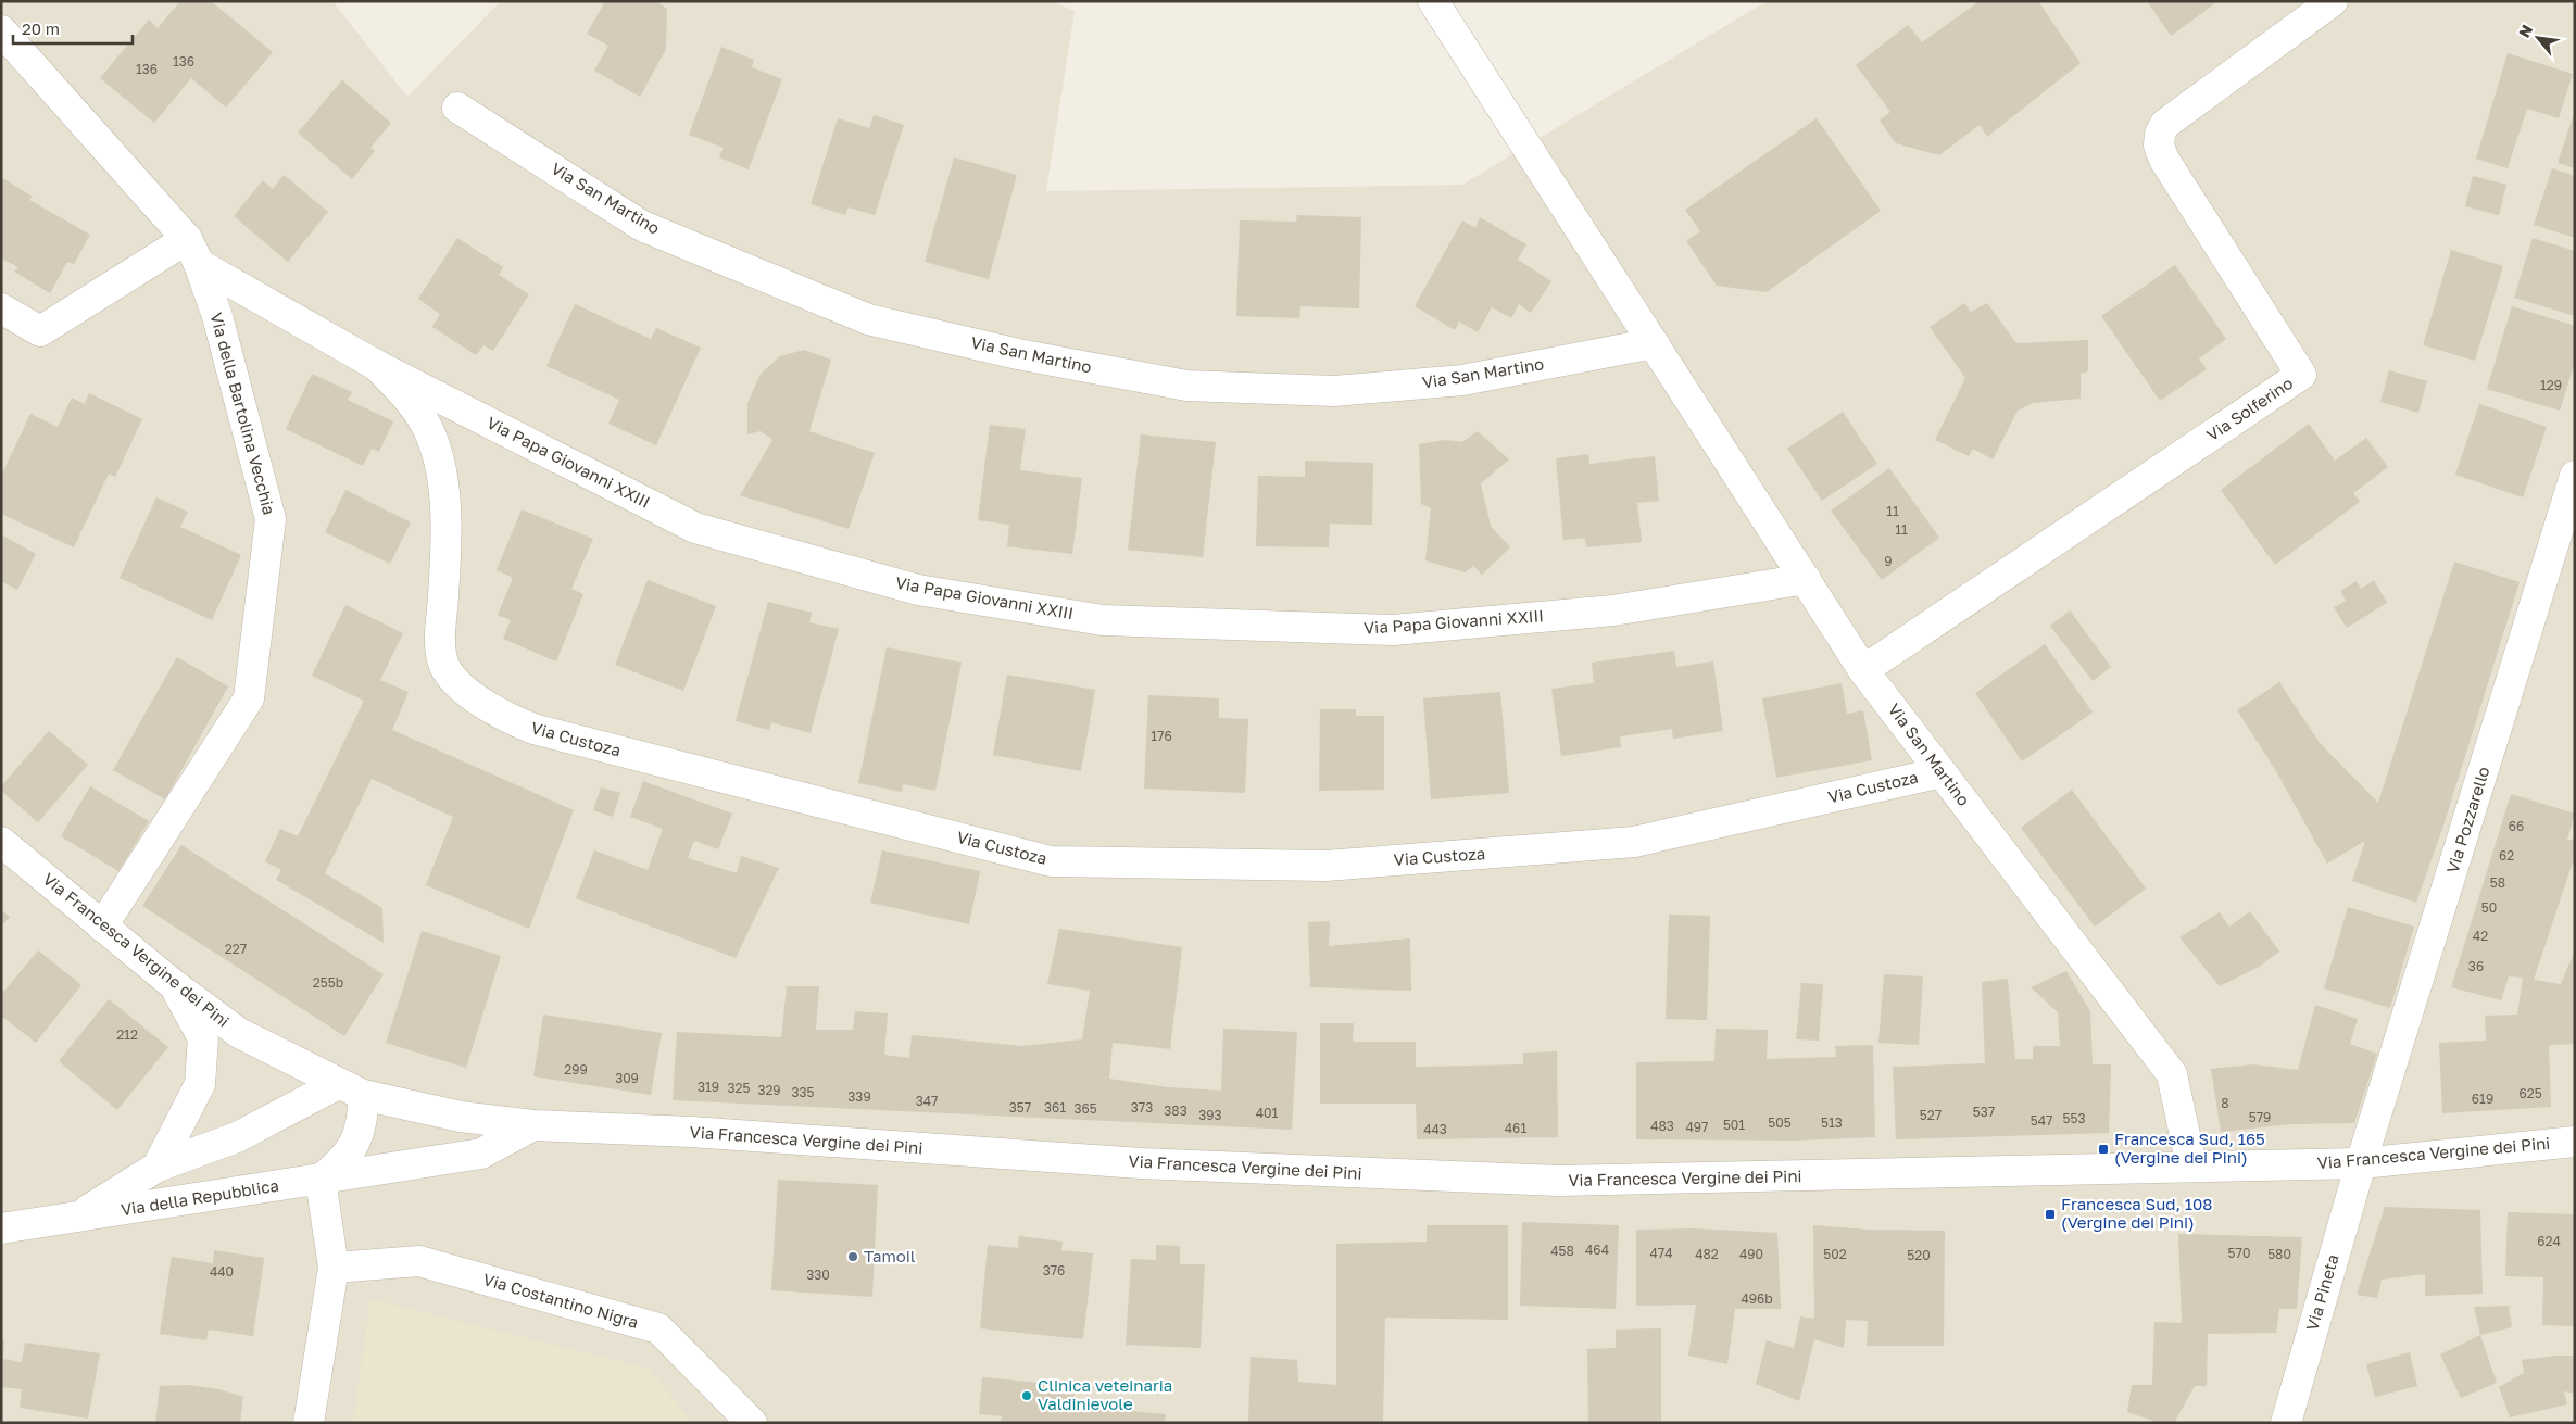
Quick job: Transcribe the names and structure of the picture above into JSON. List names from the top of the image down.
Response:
{
  "streets": {
    "street": [
      "Via San Martino",
      "Via Solferino",
      "Via della Bartolina Vecchia",
      "Via Papa Giovanni XXIII",
      "Via Custoza",
      "Via Pozzarello",
      "Via Francesca Vergine dei Pini",
      "Via della Repubblica",
      "Via Pineta",
      "Via Costantino Nigra"
    ]
  },
  "crossings": [
    ["Via San Martino", "Via Solferino"],
    ["Via San Martino", "Via Papa Giovanni XXIII"],
    ["Via San Martino", "Via Custoza"],
    ["Via San Martino", "Via Francesca Vergine dei Pini"],
    ["Via della Bartolina Vecchia", "Via Papa Giovanni XXIII"],
    ["Via della Bartolina Vecchia", "Via Francesca Vergine dei Pini"],
    ["Via Papa Giovanni XXIII", "Via Custoza"],
    ["Via Pozzarello", "Via Francesca Vergine dei Pini"],
    ["Via Pozzarello", "Via Pineta"],
    ["Via Francesca Vergine dei Pini", "Via della Repubblica"],
    ["Via Francesca Vergine dei Pini", "Via Pineta"]
  ],
  "places": {
    "transit": ["Francesca Sud, 165 (Vergine dei Pini)", "Francesca Sud, 108 (Vergine dei Pini)"],
    "other": ["Tamoil", "Clinica veteinaria Valdinievole"]
  },
  "house_numbers": [
    "136",
    "136",
    "129",
    "11",
    "11",
    "9",
    "176",
    "66",
    "62",
    "58",
    "50",
    "42",
    "227",
    "36",
    "255b",
    "212",
    "299",
    "309",
    "319",
    "325",
    "329",
    "335",
    "625",
    "339",
    "619",
    "347",
    "8",
    "357",
    "361",
    "373",
    "365",
    "383",
    "537",
    "401",
    "393",
    "527",
    "579",
    "553",
    "547",
    "505",
    "513",
    "501",
    "483",
    "497",
    "461",
    "443",
    "624",
    "464",
    "458",
    "474",
    "570",
    "482",
    "490",
    "502",
    "580",
    "520",
    "376",
    "440",
    "330",
    "496b"
  ],
  "scale_bar": "20 m",
  "north": "top left"
}
